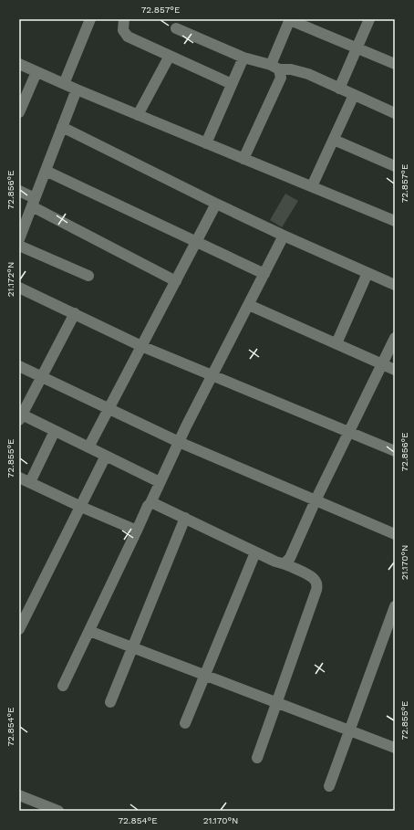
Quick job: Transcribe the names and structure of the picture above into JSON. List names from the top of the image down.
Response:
{
  "coordinates": [
    "72.857°E",
    "72.856°E",
    "21.172°N",
    "72.855°E",
    "21.170°N",
    "72.854°E"
  ]
}
